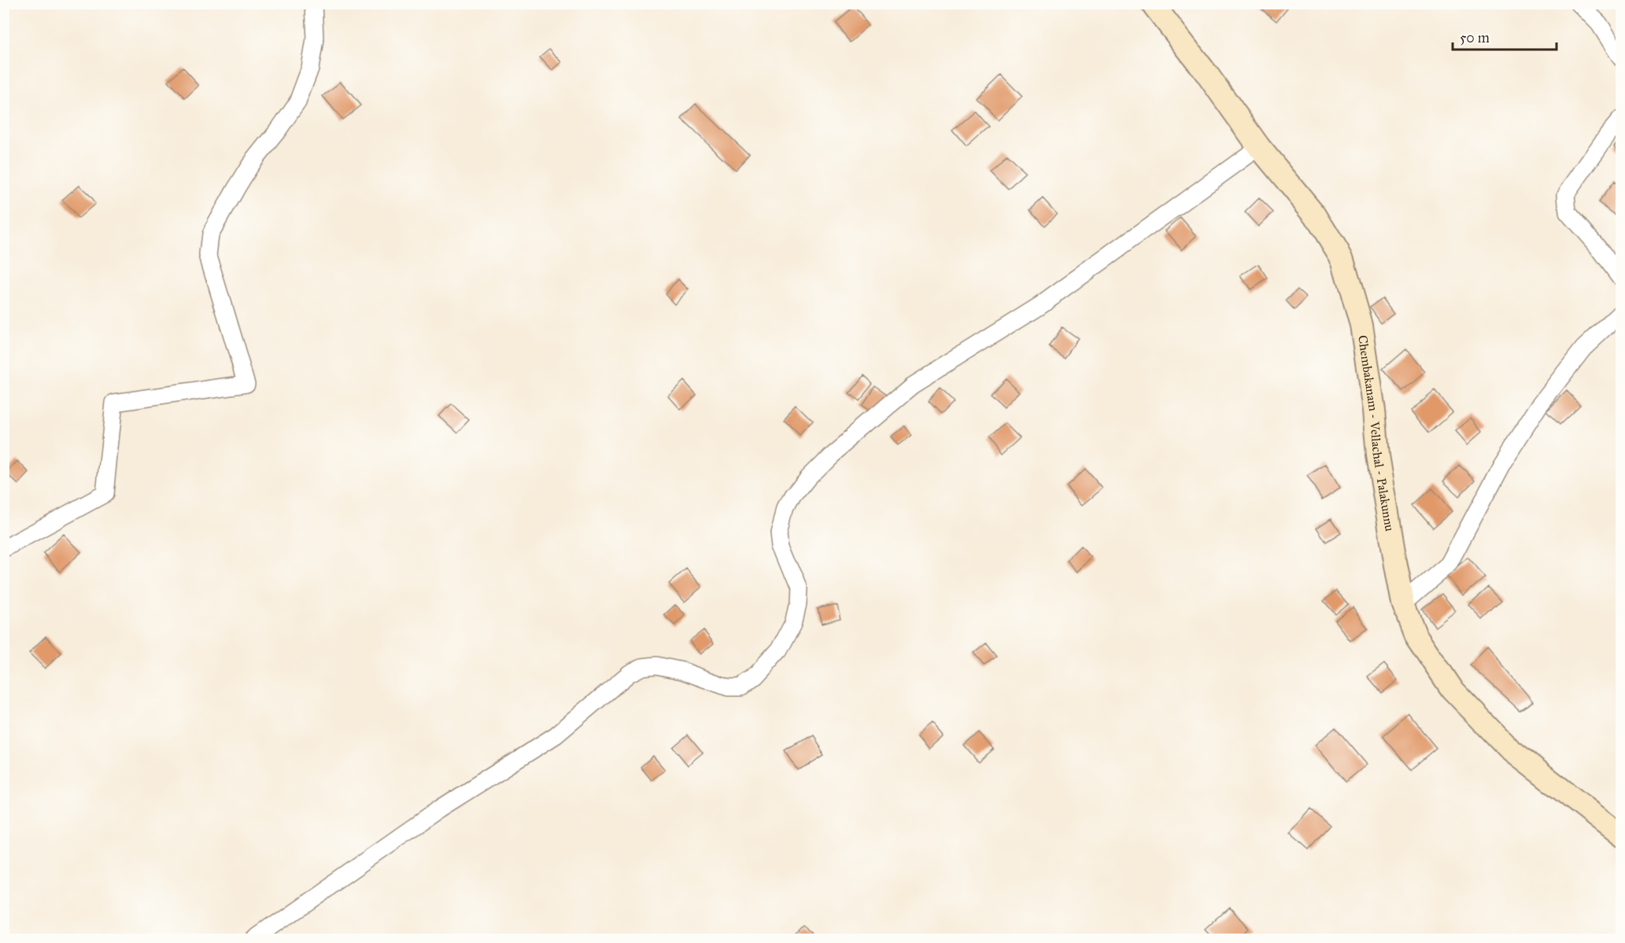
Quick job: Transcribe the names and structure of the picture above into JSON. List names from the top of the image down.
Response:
{
  "streets": {
    "main road": ["Chembakanam - Vellachal - Palakunnu"]
  },
  "scale_bar": "50 m"
}
